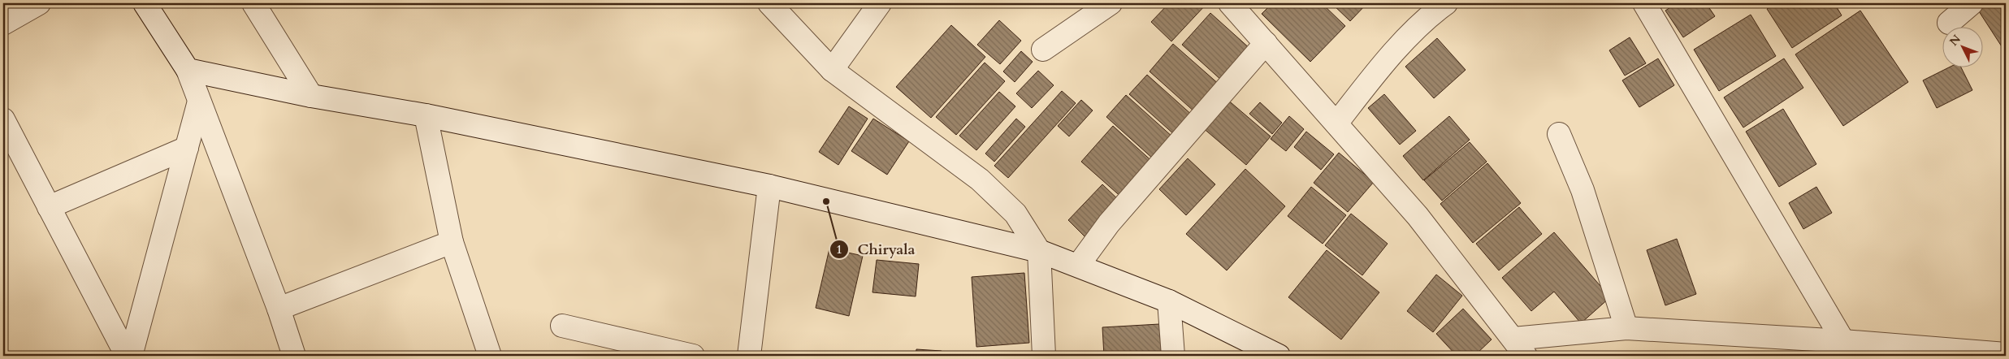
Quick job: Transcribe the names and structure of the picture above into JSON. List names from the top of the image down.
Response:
{
  "places": ["Chiryala"],
  "north": "top left"
}
